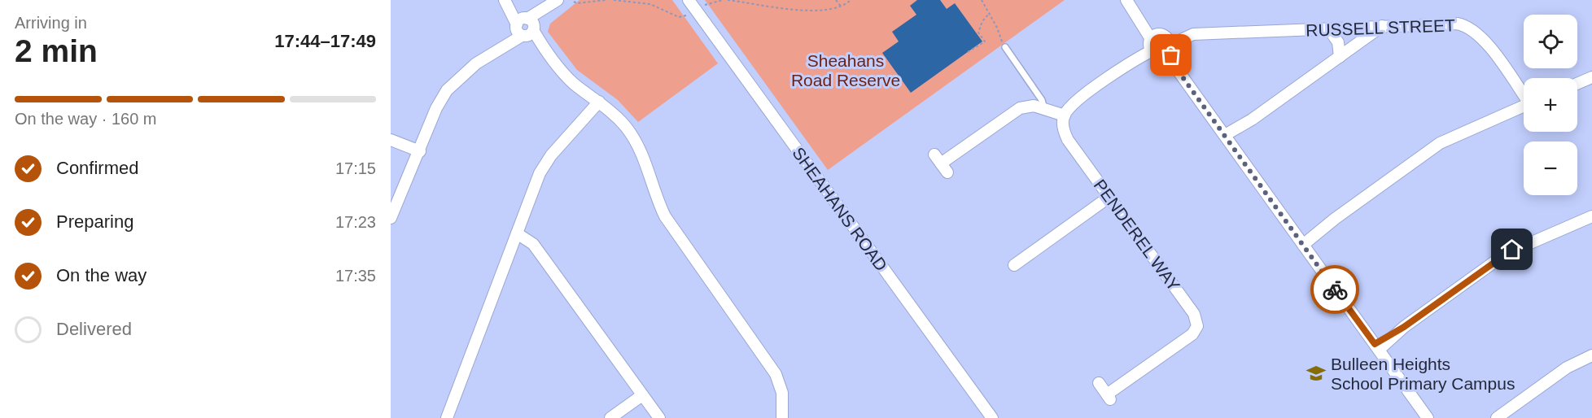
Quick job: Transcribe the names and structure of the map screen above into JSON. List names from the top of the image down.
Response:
{
  "streets": {
    "street": ["RUSSELL STREET", "SHEAHANS ROAD", "PENDEREL WAY"]
  },
  "parks": ["Sheahans Road Reserve"],
  "places": {
    "school or university": ["Bulleen Heights School Primary Campus"]
  },
  "page": {
    "heading": ["2 min", "Arriving in", "17:44–17:49"],
    "map_buttons": ["+", "−"],
    "bar": "On the way · 160 m",
    "list": [
      ["Confirmed", "17:15"],
      ["Preparing", "17:23"],
      ["On the way", "17:35"],
      "Delivered"
    ]
  }
}
